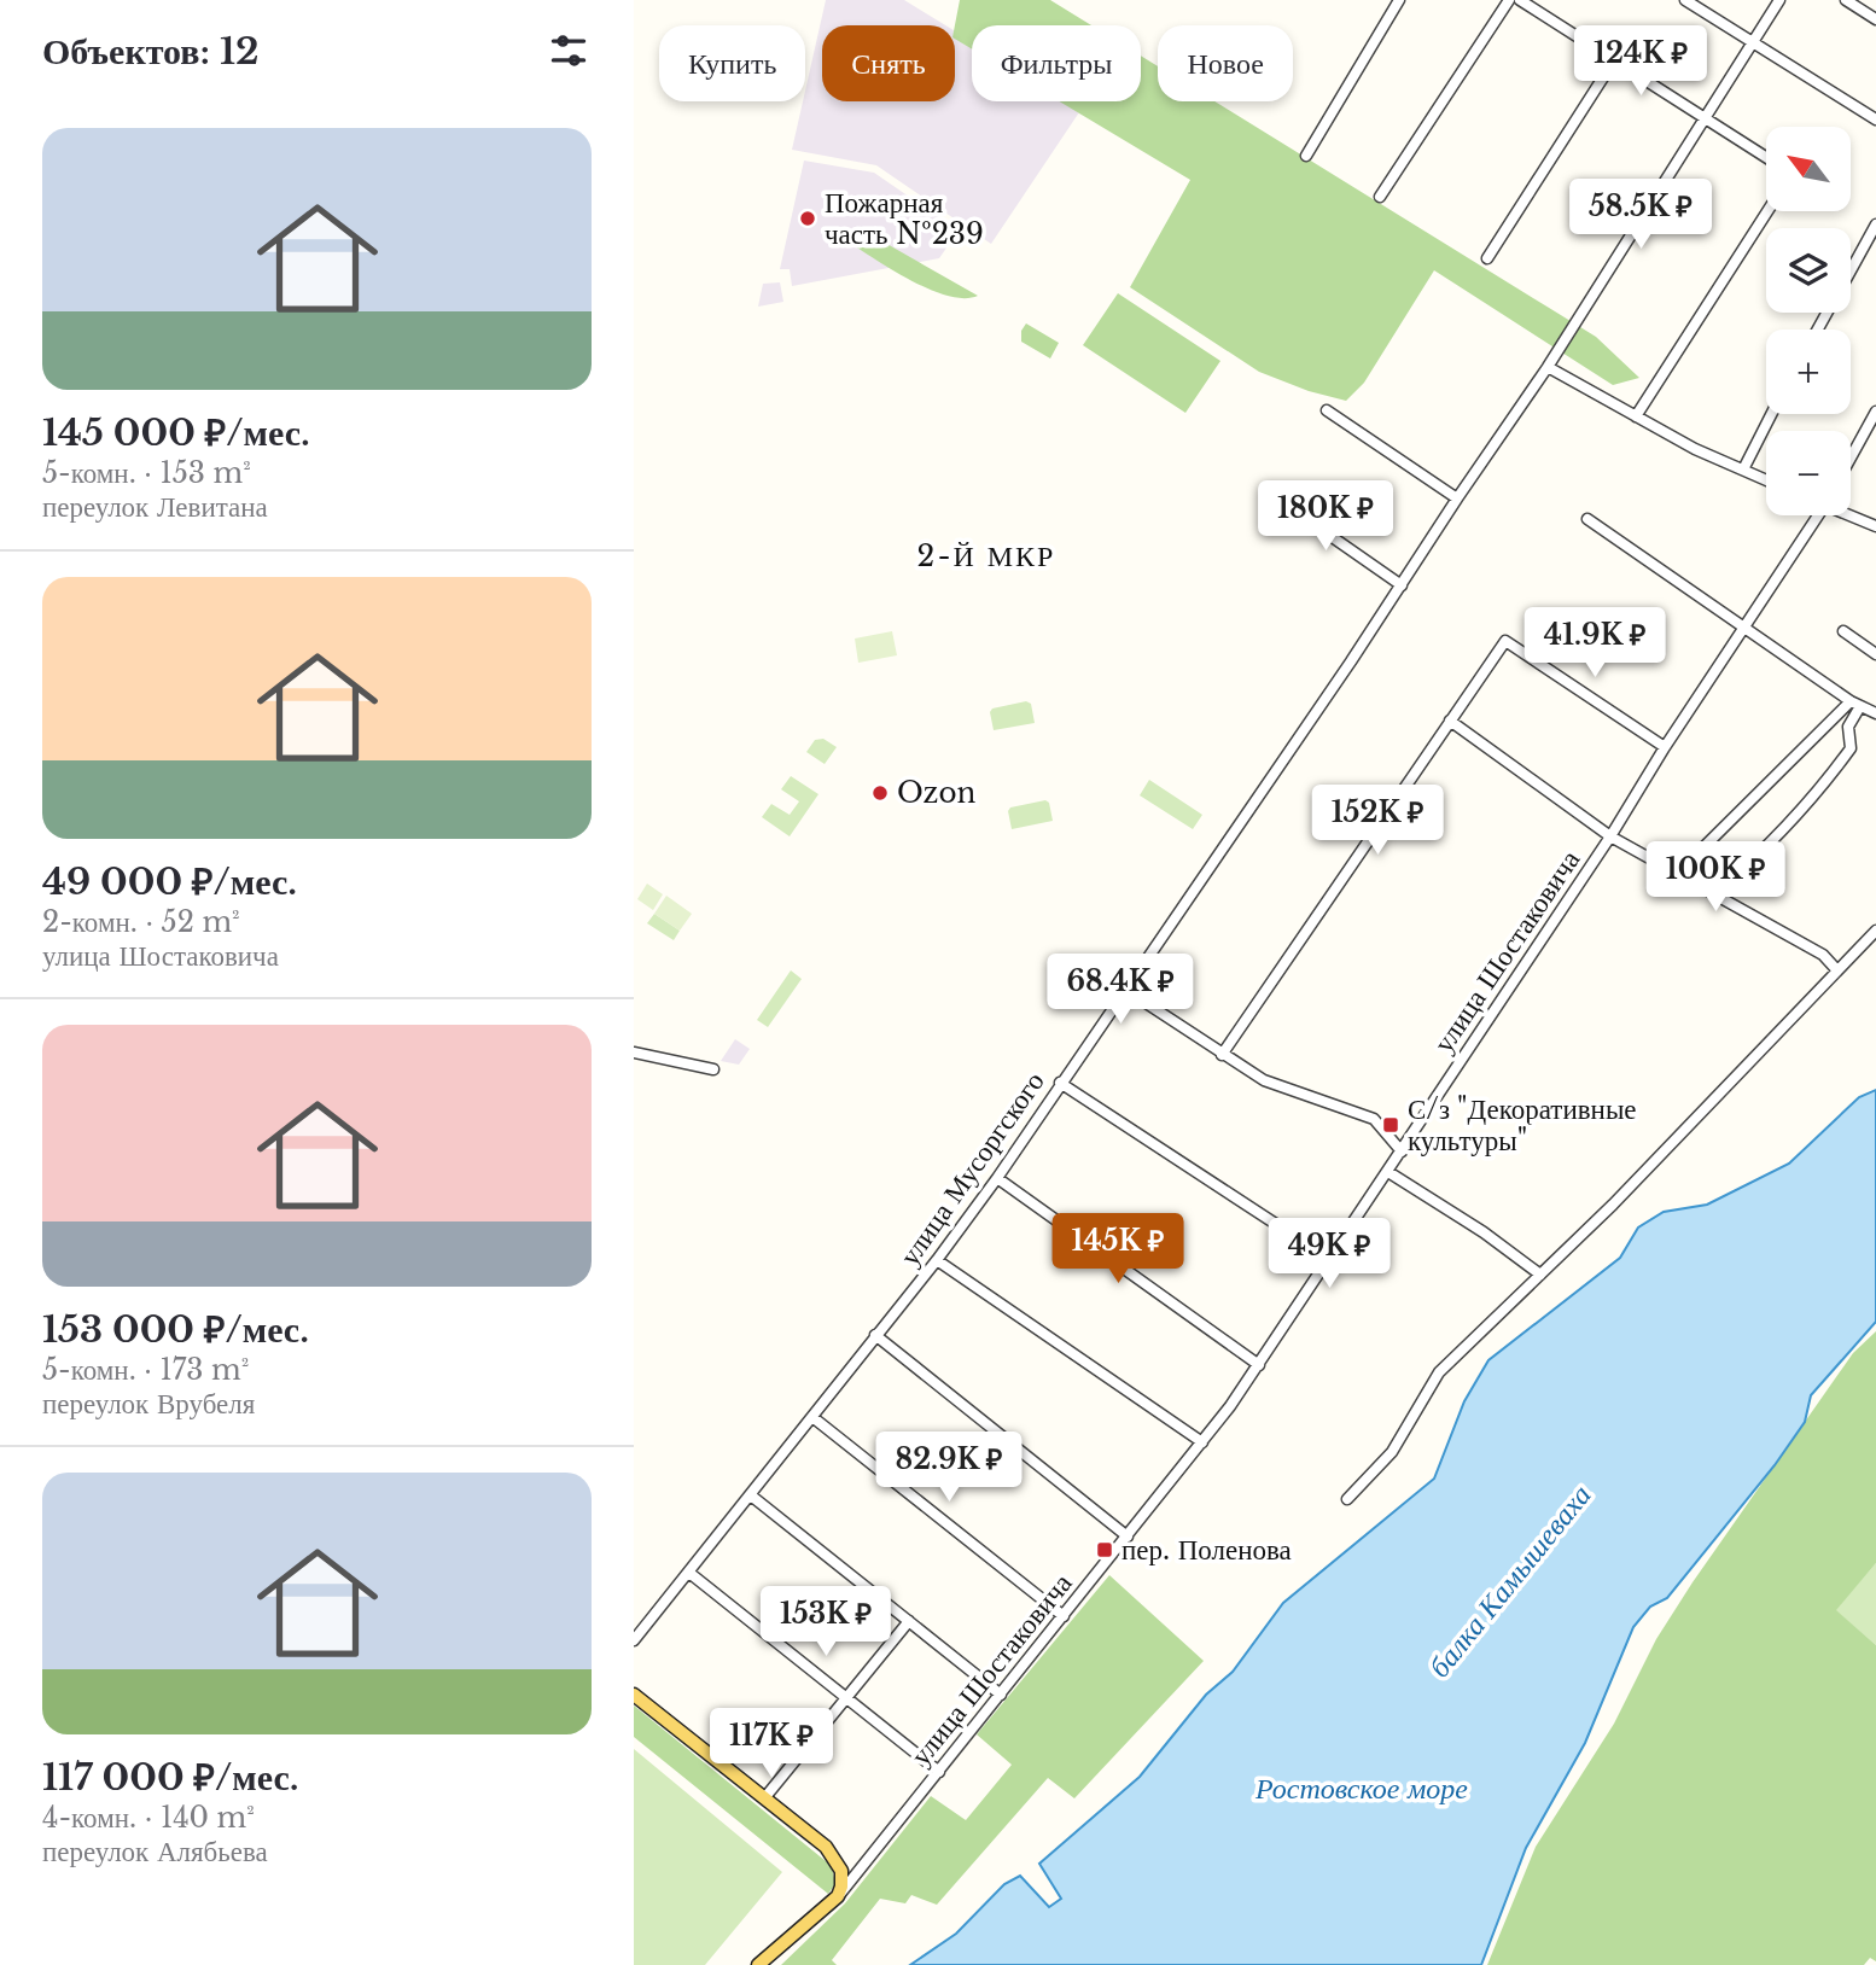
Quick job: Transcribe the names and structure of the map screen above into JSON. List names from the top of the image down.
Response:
{
  "streets": {
    "street": ["улица Шостаковича", "улица Мусоргского"]
  },
  "districts": ["2-Й МКР"],
  "water": ["балка Камышеваха", "Ростовское море"],
  "places": {
    "other": ["Пожарная часть №239", "Ozon"],
    "transit": ["С/з \"Декоративные культуры\"", "пер. Поленова"]
  },
  "north": "top left",
  "page": {
    "heading": "Объектов: 12",
    "price": [
      "124K ₽",
      "58.5K ₽",
      "180K ₽",
      "41.9K ₽",
      "152K ₽",
      "100K ₽",
      "68.4K ₽",
      "145K ₽",
      "49K ₽",
      "82.9K ₽",
      "153K ₽",
      "117K ₽"
    ],
    "chip": [
      "Купить",
      "Снять",
      "Фильтры",
      "Новое"
    ],
    "list": [
      {
        "name": "145 000 ₽/мес.",
        "note": "5-комн. · 153 m² · переулок Левитана"
      },
      {
        "name": "49 000 ₽/мес.",
        "note": "2-комн. · 52 m² · улица Шостаковича"
      },
      {
        "name": "153 000 ₽/мес.",
        "note": "5-комн. · 173 m² · переулок Врубеля"
      },
      {
        "name": "117 000 ₽/мес.",
        "note": "4-комн. · 140 m² · переулок Алябьева"
      }
    ],
    "map_buttons": ["+", "−"]
  }
}
